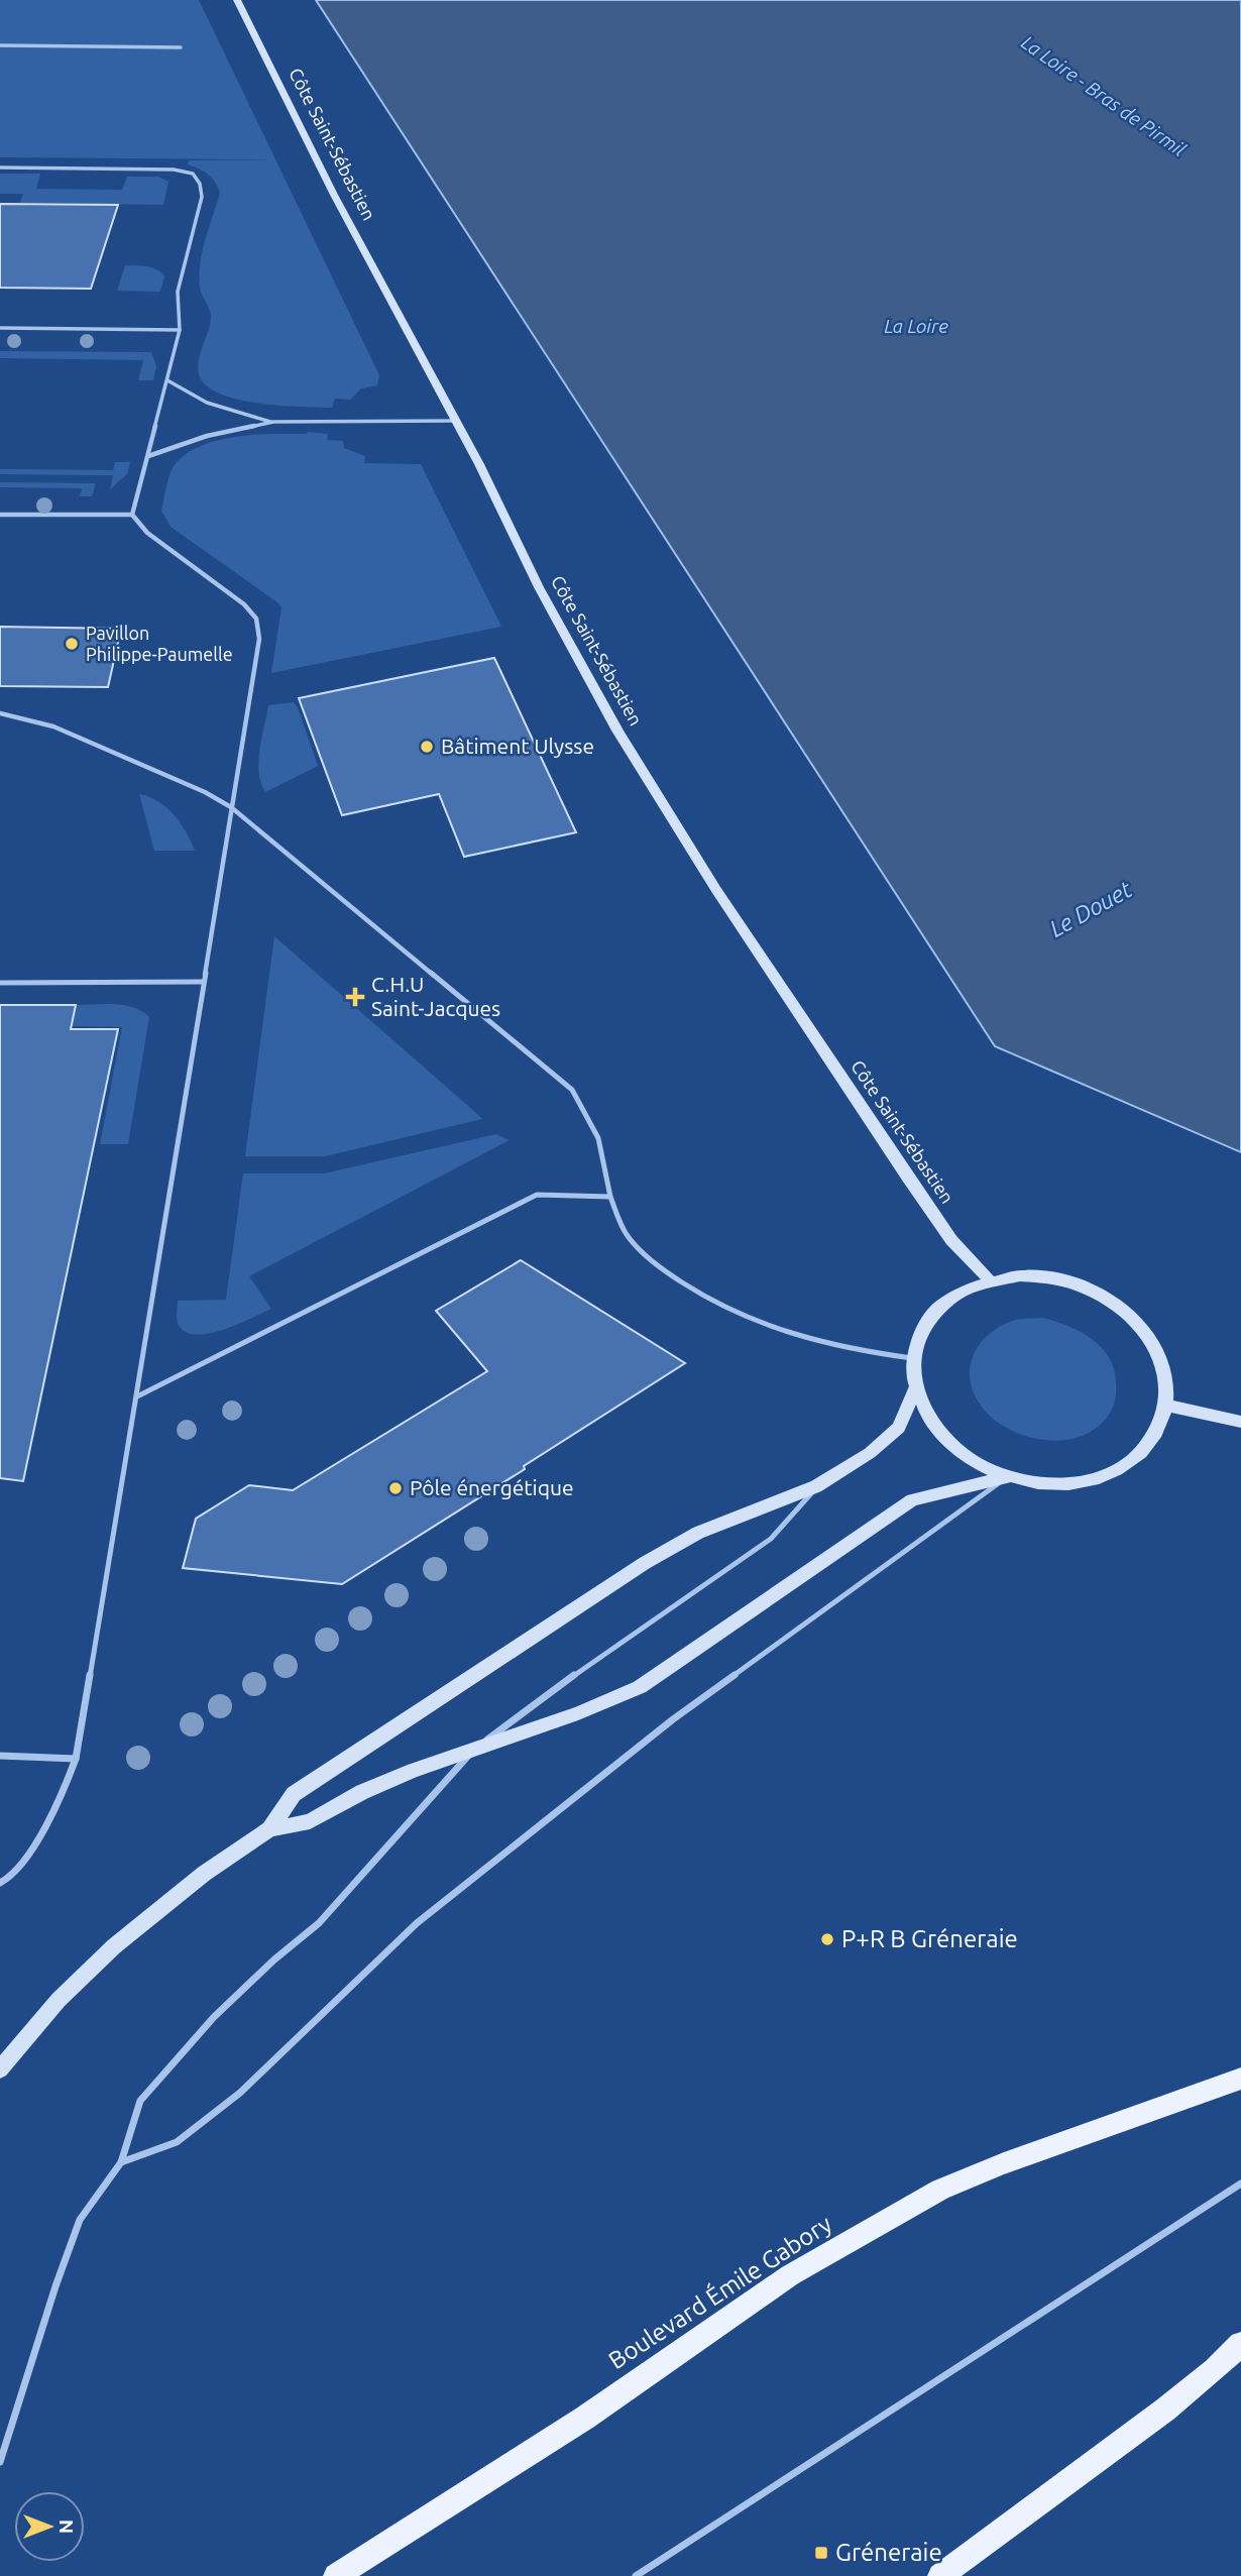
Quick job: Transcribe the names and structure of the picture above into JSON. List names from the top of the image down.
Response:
{
  "streets": {
    "main road": ["Côte Saint-Sébastien", "Boulevard Émile Gabory"]
  },
  "water": ["La Loire - Bras de Pirmil", "La Loire", "Le Douet"],
  "places": {
    "other": [
      "Pavillon Philippe-Paumelle",
      "Bâtiment Ulysse",
      "Pôle énergétique",
      "P+R B Gréneraie"
    ],
    "health": ["C.H.U Saint-Jacques"],
    "transit": ["Gréneraie"]
  },
  "north": "right"
}
